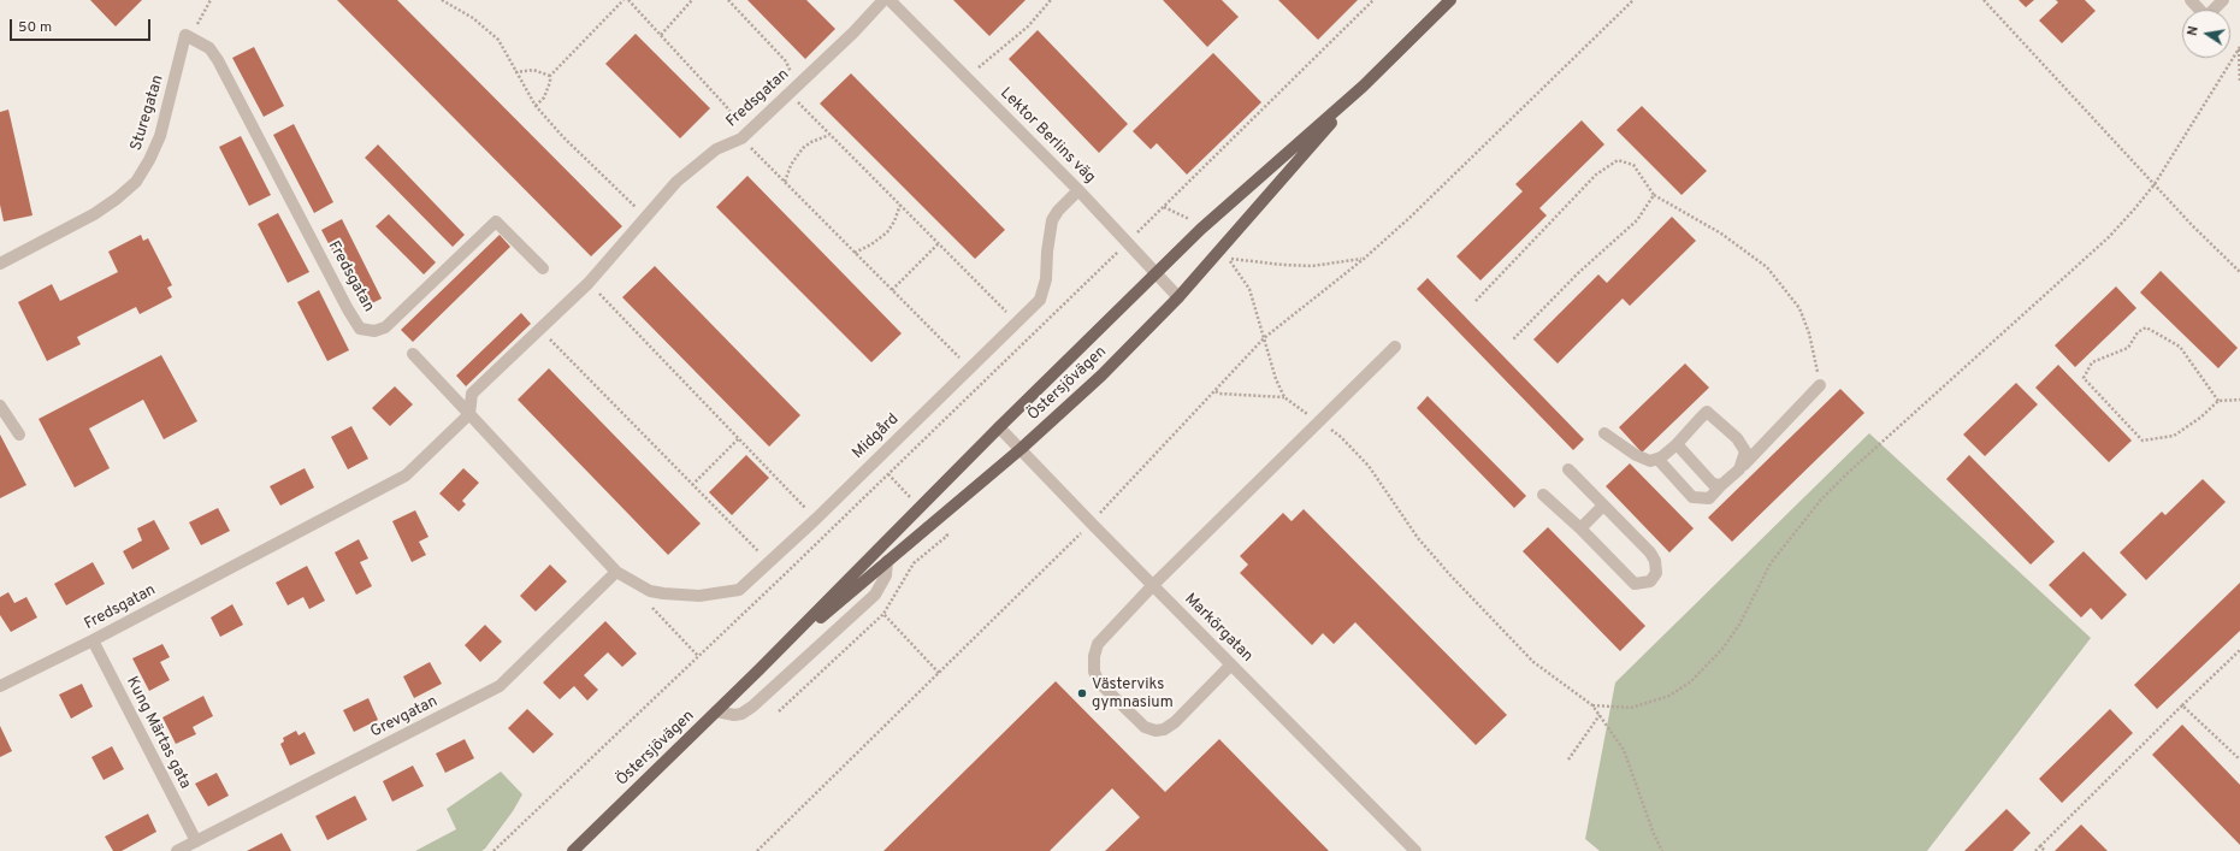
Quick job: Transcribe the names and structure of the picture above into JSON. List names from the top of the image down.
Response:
{
  "streets": {
    "main road": ["Östersjövägen"],
    "street": [
      "Fredsgatan",
      "Sturegatan",
      "Lektor Berlins väg",
      "Midgård",
      "Markörgatan",
      "Grevgatan",
      "Kung Märtas gata"
    ]
  },
  "crossings": [
    ["Fredsgatan", "Sturegatan"],
    ["Fredsgatan", "Kung Märtas gata"],
    ["Lektor Berlins väg", "Östersjövägen"],
    ["Lektor Berlins väg", "Midgård"],
    ["Östersjövägen", "Markörgatan"],
    ["Midgård", "Grevgatan"],
    ["Grevgatan", "Kung Märtas gata"]
  ],
  "places": ["Västerviks gymnasium"],
  "scale_bar": "50 m",
  "north": "left"
}
